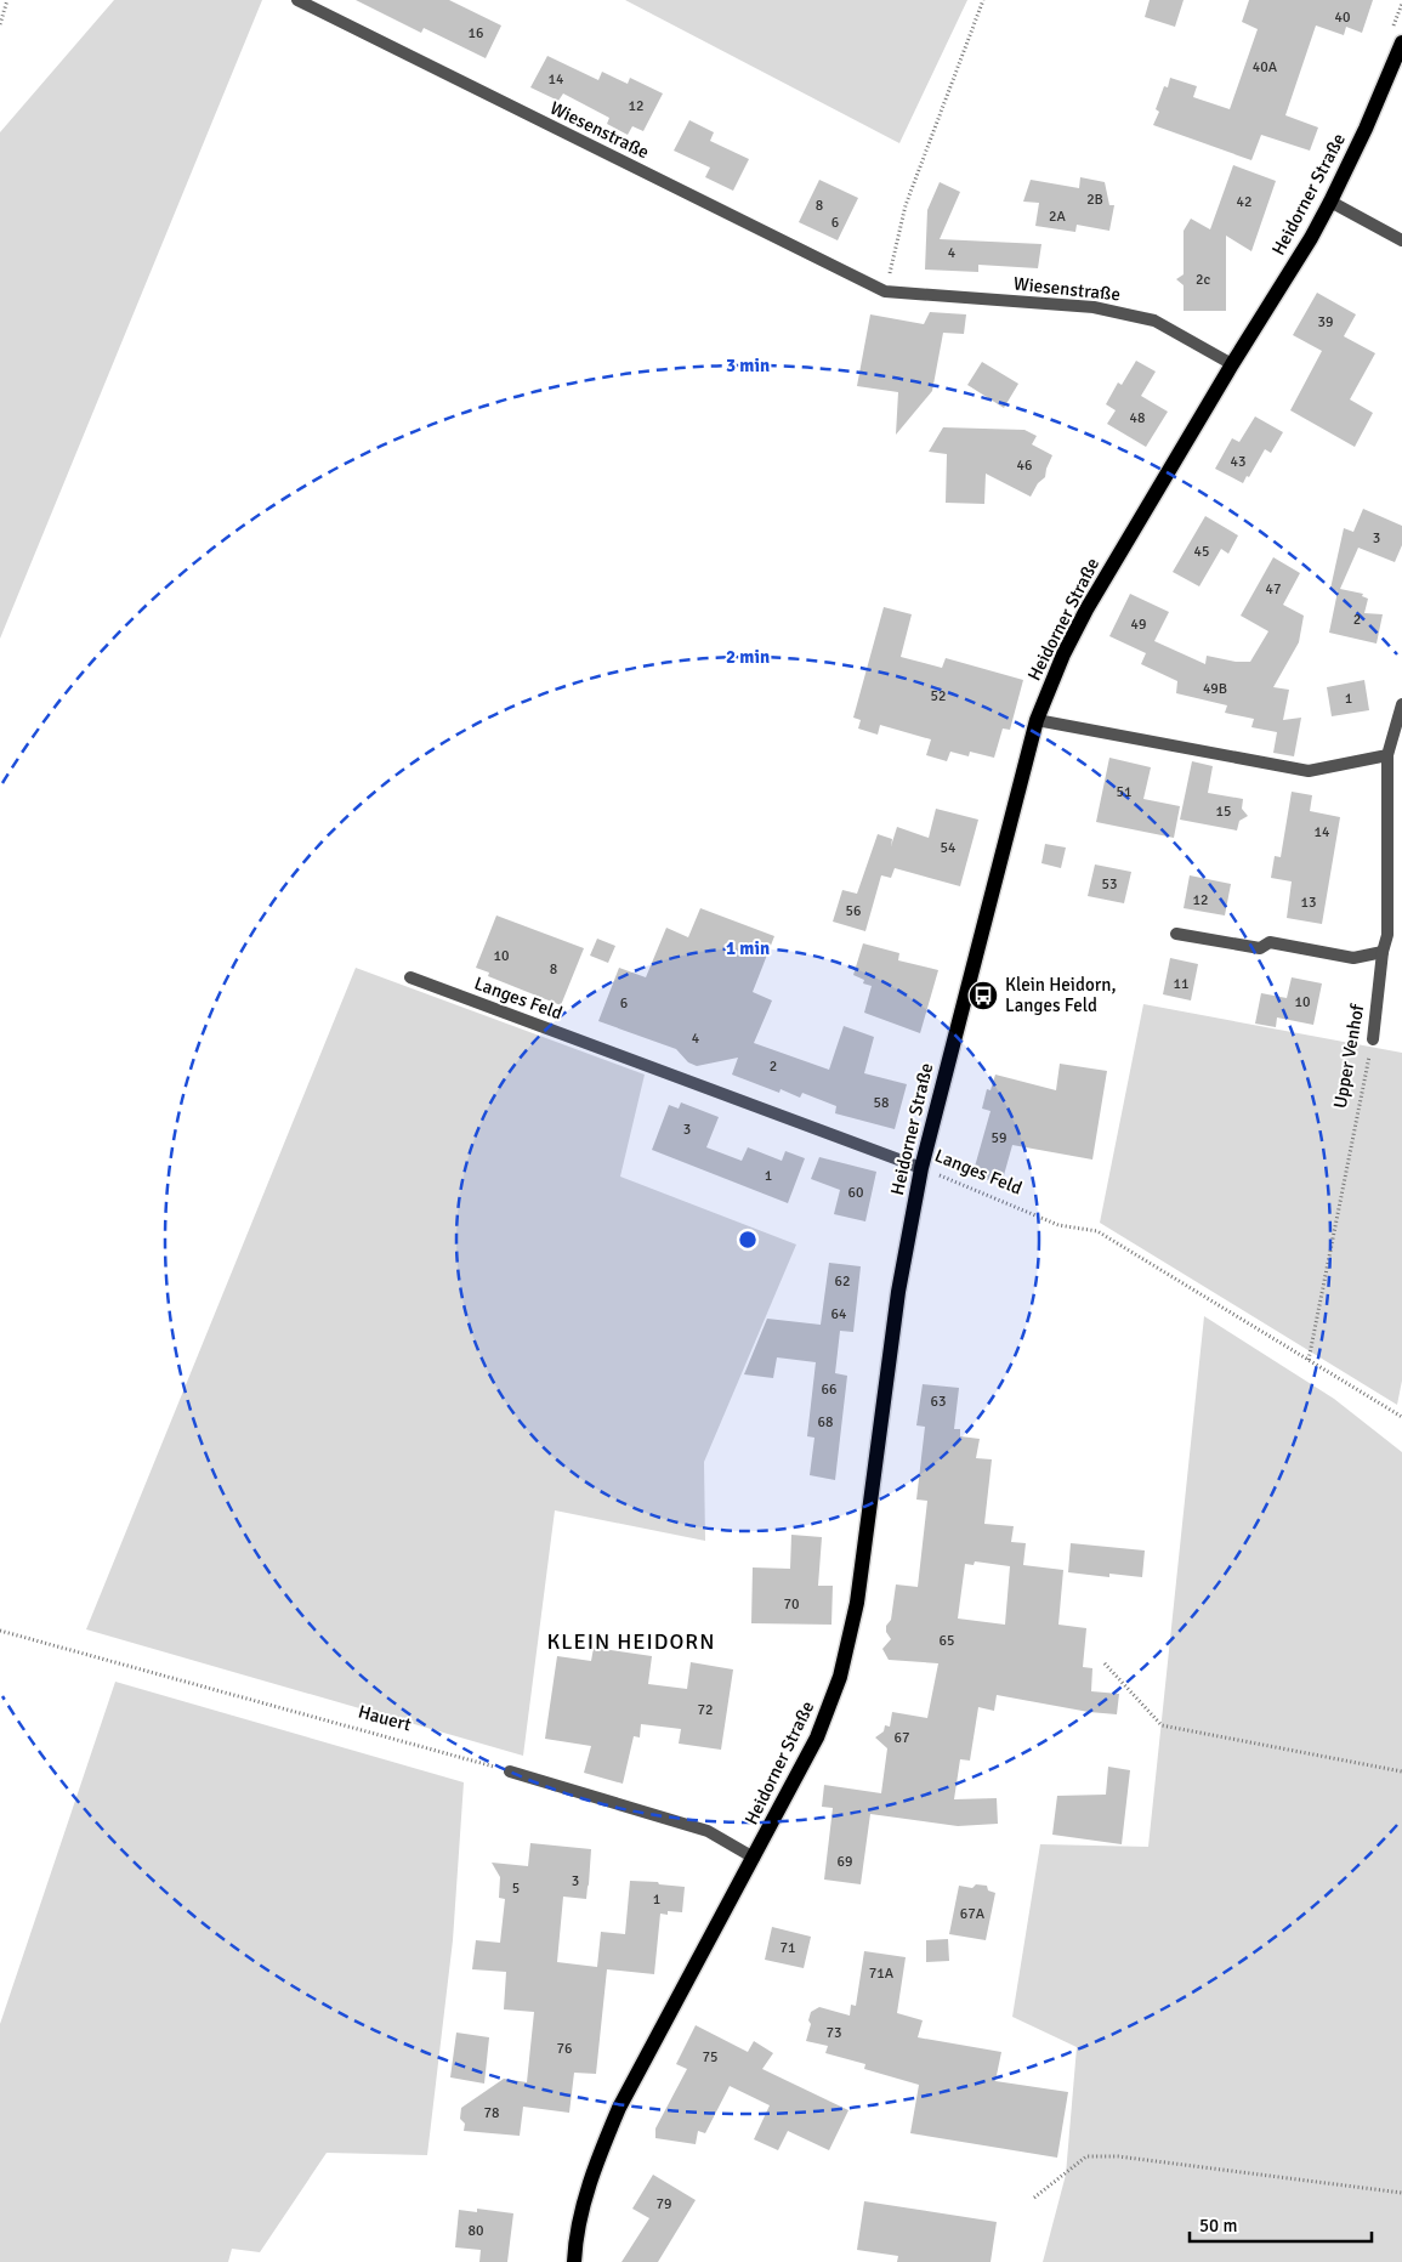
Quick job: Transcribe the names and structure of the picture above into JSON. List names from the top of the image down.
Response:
{
  "streets": {
    "main road": ["Heidorner Straße"],
    "street": ["Wiesenstraße", "Langes Feld", "Upper Venhof"],
    "path": ["Hauert"]
  },
  "crossings": [
    ["Wiesenstraße", "Heidorner Straße"],
    ["Heidorner Straße", "Langes Feld"],
    ["Langes Feld", "Upper Venhof"]
  ],
  "districts": ["KLEIN HEIDORN"],
  "places": {
    "bus stop": ["Klein Heidorn, Langes Feld"]
  },
  "house_numbers": [
    "40",
    "16",
    "40A",
    "14",
    "12",
    "2B",
    "42",
    "8",
    "2A",
    "6",
    "4",
    "2c",
    "39",
    "48",
    "43",
    "46",
    "3",
    "45",
    "47",
    "2",
    "49",
    "49B",
    "52",
    "1",
    "51",
    "15",
    "14",
    "54",
    "53",
    "12",
    "13",
    "56",
    "10",
    "8",
    "11",
    "10",
    "6",
    "4",
    "2",
    "58",
    "3",
    "59",
    "1",
    "60",
    "62",
    "64",
    "66",
    "63",
    "68",
    "70",
    "65",
    "72",
    "67",
    "69",
    "3",
    "5",
    "1",
    "67A",
    "71",
    "71A",
    "73",
    "76",
    "75",
    "78",
    "79",
    "80"
  ],
  "scale_bar": "50 m",
  "rings": ["3 min", "2 min", "1 min"]
}
